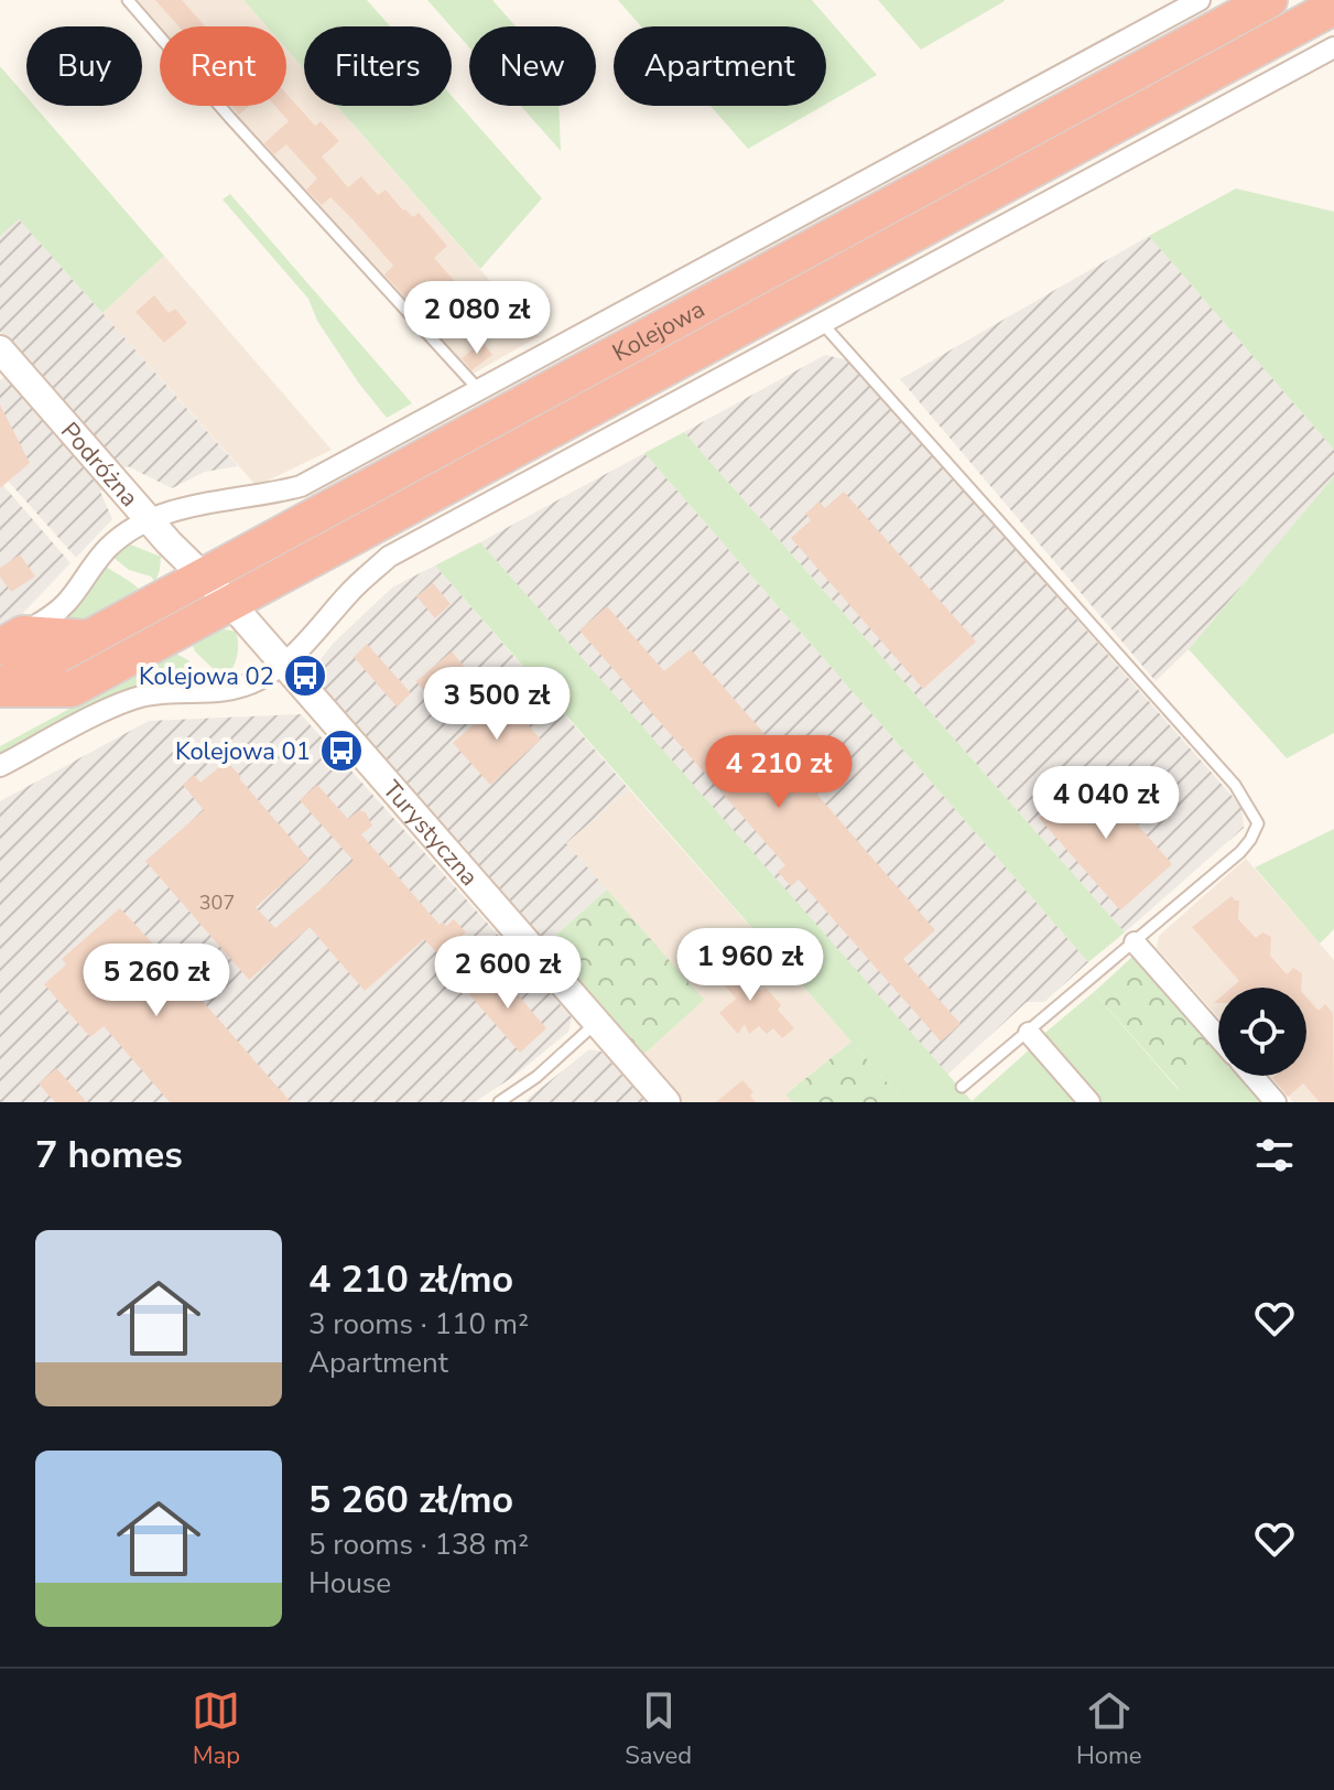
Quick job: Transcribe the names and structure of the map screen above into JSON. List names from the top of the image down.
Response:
{
  "streets": {
    "highway": ["Kolejowa"],
    "street": ["Podróżna", "Turystyczna"]
  },
  "crossings": [
    ["Kolejowa", "Podróżna"],
    ["Kolejowa", "Turystyczna"],
    ["Podróżna", "Turystyczna"]
  ],
  "places": {
    "bus stop": ["Kolejowa 02", "Kolejowa 01"]
  },
  "house_numbers": ["307"],
  "page": {
    "chip": [
      "Buy",
      "Rent",
      "Filters",
      "New",
      "Apartment"
    ],
    "price": [
      "2 080 zł",
      "3 500 zł",
      "4 210 zł",
      "4 040 zł",
      "1 960 zł",
      "2 600 zł",
      "5 260 zł"
    ],
    "heading": "7 homes",
    "list": [
      {
        "name": "4 210 zł/mo",
        "note": "3 rooms · 110 m² · Apartment"
      },
      {
        "name": "5 260 zł/mo",
        "note": "5 rooms · 138 m² · House"
      }
    ],
    "tabs": ["Map", "Saved", "Home"]
  }
}
